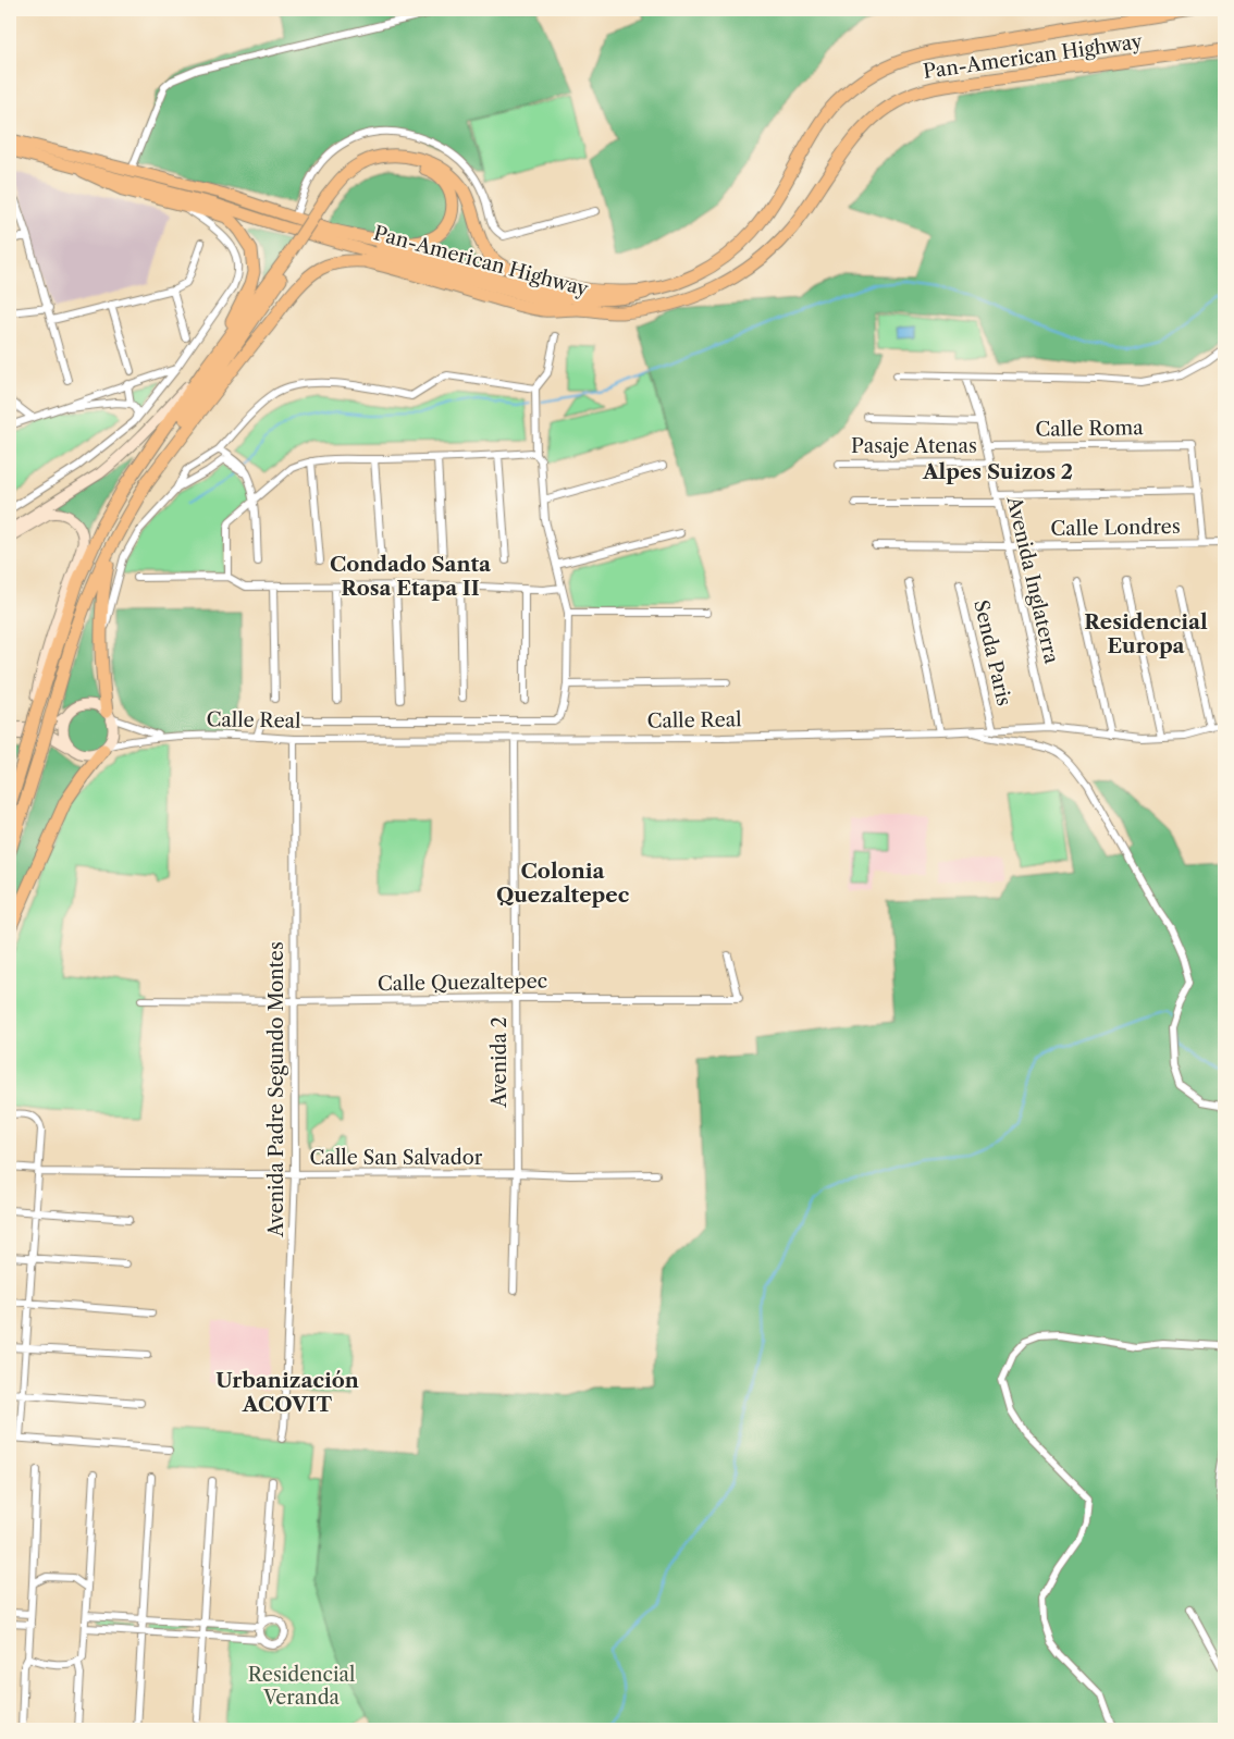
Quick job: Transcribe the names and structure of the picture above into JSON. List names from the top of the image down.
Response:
{
  "streets": {
    "highway": ["Pan-American Highway"],
    "street": [
      "Calle Roma",
      "Pasaje Atenas",
      "Calle Londres",
      "Avenida Inglaterra",
      "Senda Paris",
      "Calle Real",
      "Calle Quezaltepec",
      "Avenida 2",
      "Avenida Padre Segundo Montes",
      "Calle San Salvador"
    ]
  },
  "crossings": [
    ["Calle Roma", "Avenida Inglaterra"],
    ["Pasaje Atenas", "Avenida Inglaterra"],
    ["Calle Londres", "Avenida Inglaterra"],
    ["Avenida Inglaterra", "Calle Real"],
    ["Senda Paris", "Calle Real"],
    ["Calle Real", "Avenida 2"],
    ["Calle Real", "Avenida Padre Segundo Montes"],
    ["Calle Quezaltepec", "Avenida 2"],
    ["Calle Quezaltepec", "Avenida Padre Segundo Montes"],
    ["Avenida 2", "Calle San Salvador"],
    ["Avenida Padre Segundo Montes", "Calle San Salvador"]
  ],
  "districts": [
    "Alpes Suizos 2",
    "Condado Santa Rosa Etapa II",
    "Residencial Europa",
    "Colonia Quezaltepec",
    "Urbanización ACOVIT"
  ],
  "parks": ["Residencial Veranda"]
}
